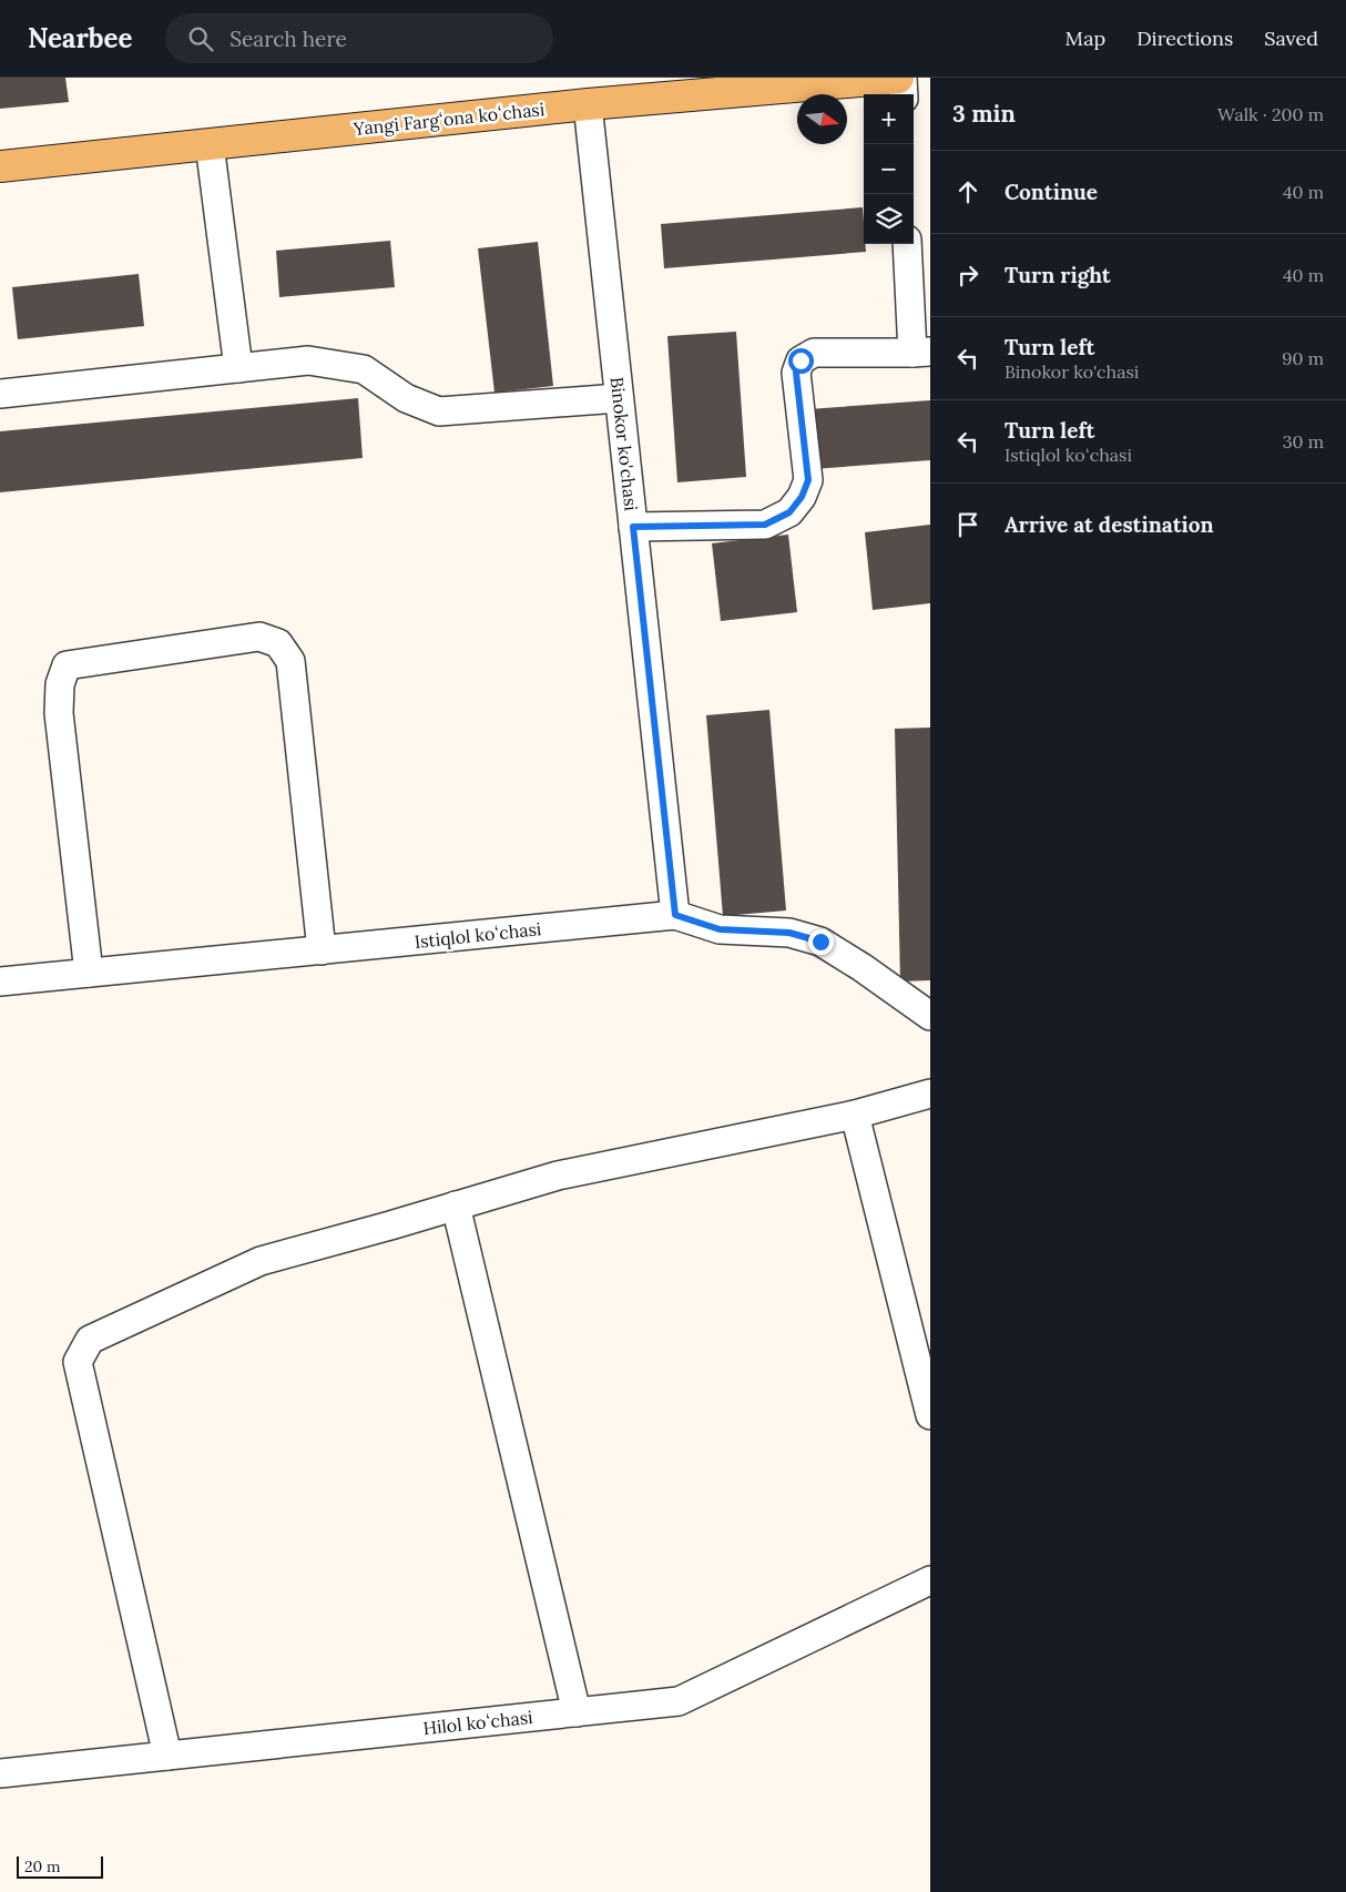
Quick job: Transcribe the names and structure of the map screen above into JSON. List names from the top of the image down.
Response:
{
  "streets": {
    "main road": ["Yangi Fargʻona koʻchasi"],
    "street": ["Binokor ko'chasi", "Istiqlol koʻchasi", "Hilol koʻchasi"]
  },
  "crossings": [
    ["Yangi Fargʻona koʻchasi", "Binokor ko'chasi"],
    ["Binokor ko'chasi", "Istiqlol koʻchasi"]
  ],
  "scale_bar": "20 m",
  "north": "right",
  "page": {
    "header": "Nearbee",
    "search": "Search here",
    "nav": ["Map", "Directions", "Saved"],
    "heading": ["3 min", "Walk · 200 m"],
    "map_buttons": ["+", "−"],
    "list": [
      ["Continue", "40 m"],
      ["Turn right", "40 m"],
      ["Turn left", "Binokor ko'chasi", "90 m"],
      ["Turn left", "Istiqlol koʻchasi", "30 m"],
      "Arrive at destination"
    ],
    "scale": "20 m"
  }
}
